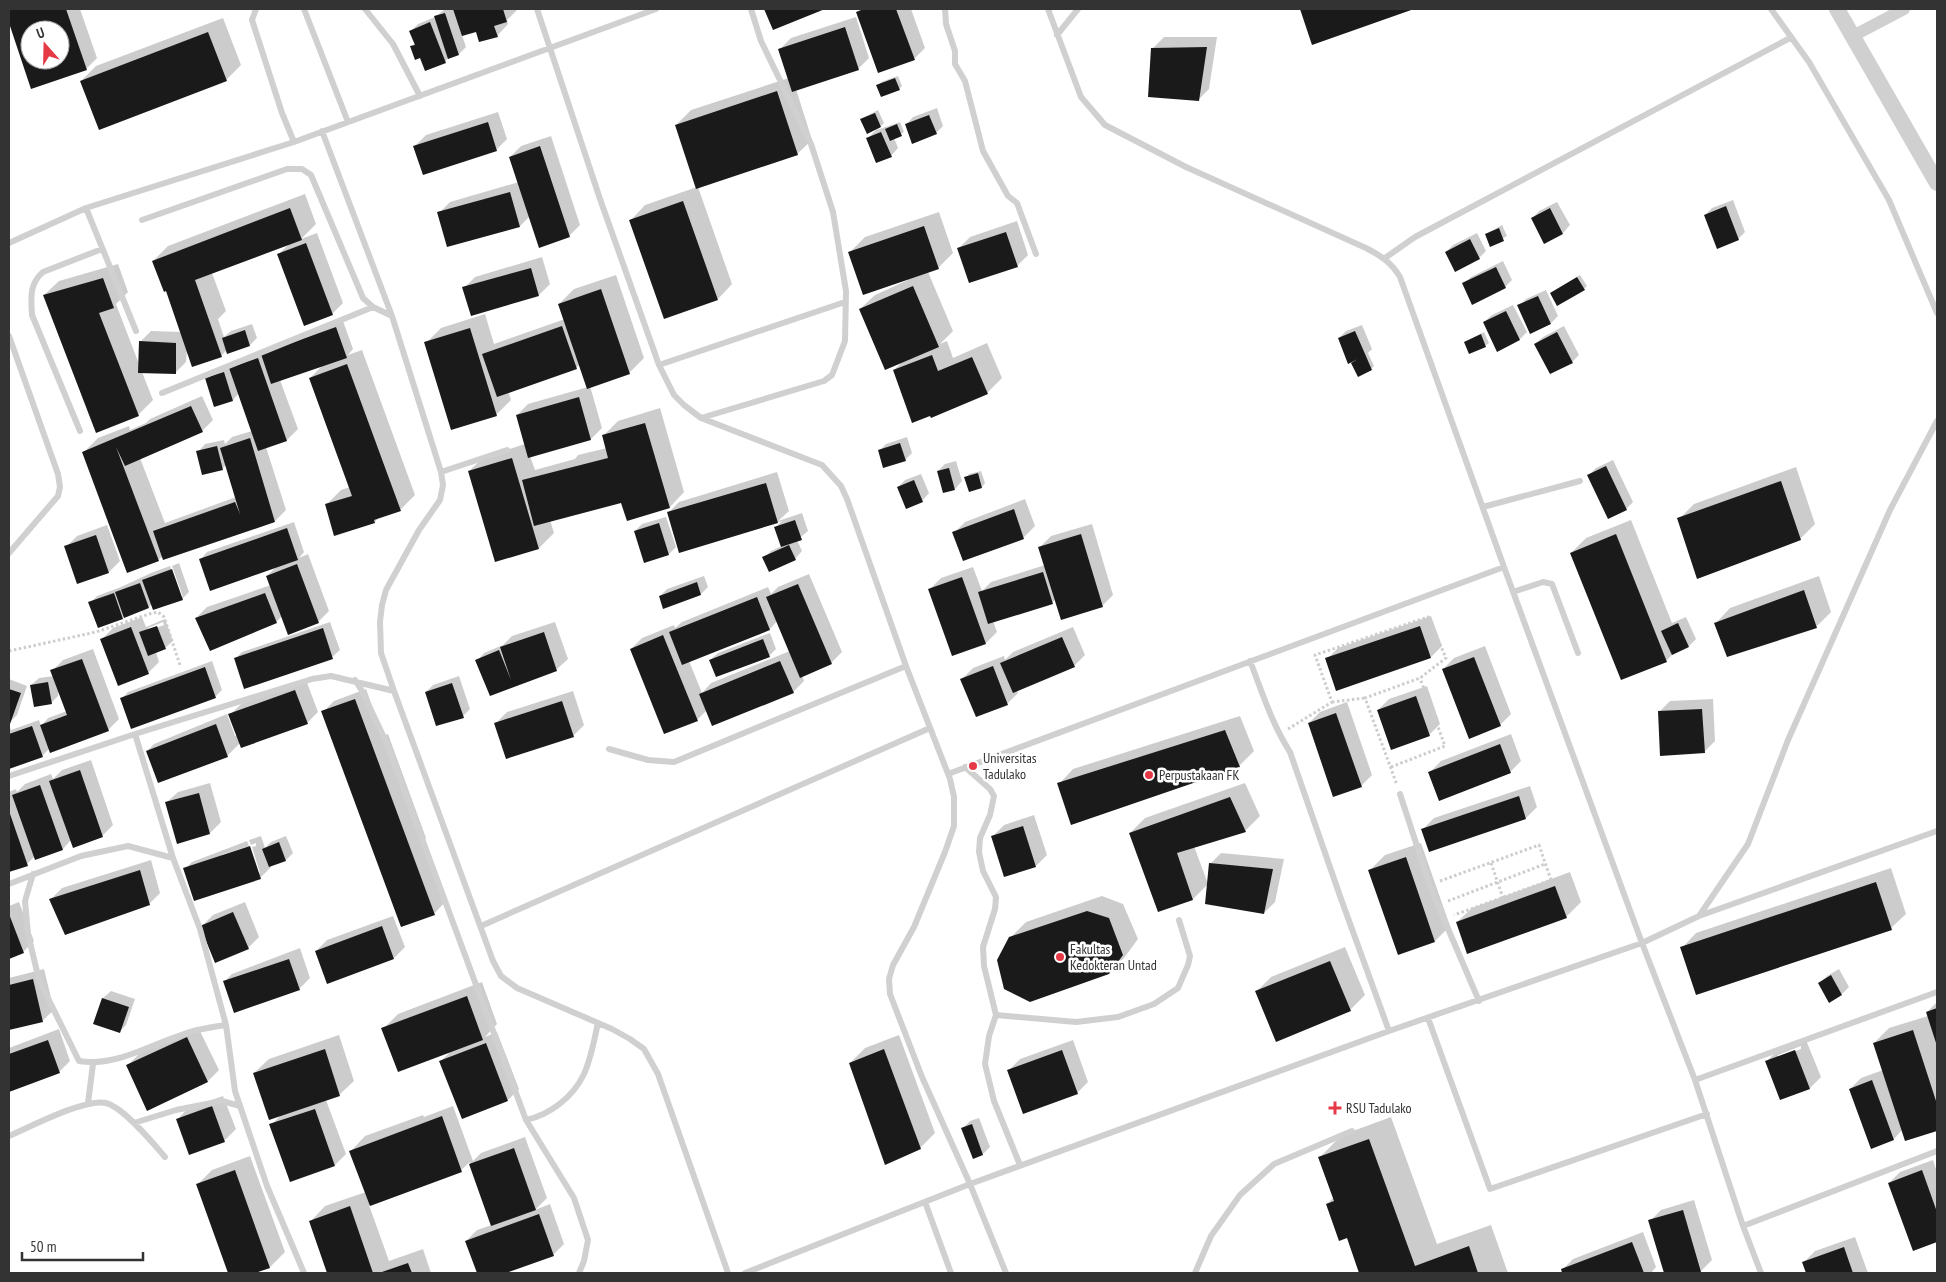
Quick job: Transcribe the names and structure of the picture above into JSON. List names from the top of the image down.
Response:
{
  "places": {
    "other": ["Universitas Tadulako", "Perpustakaan FK", "Fakultas Kedokteran Untad"],
    "health": ["RSU Tadulako"]
  },
  "scale_bar": "50 m",
  "north": "top"
}
